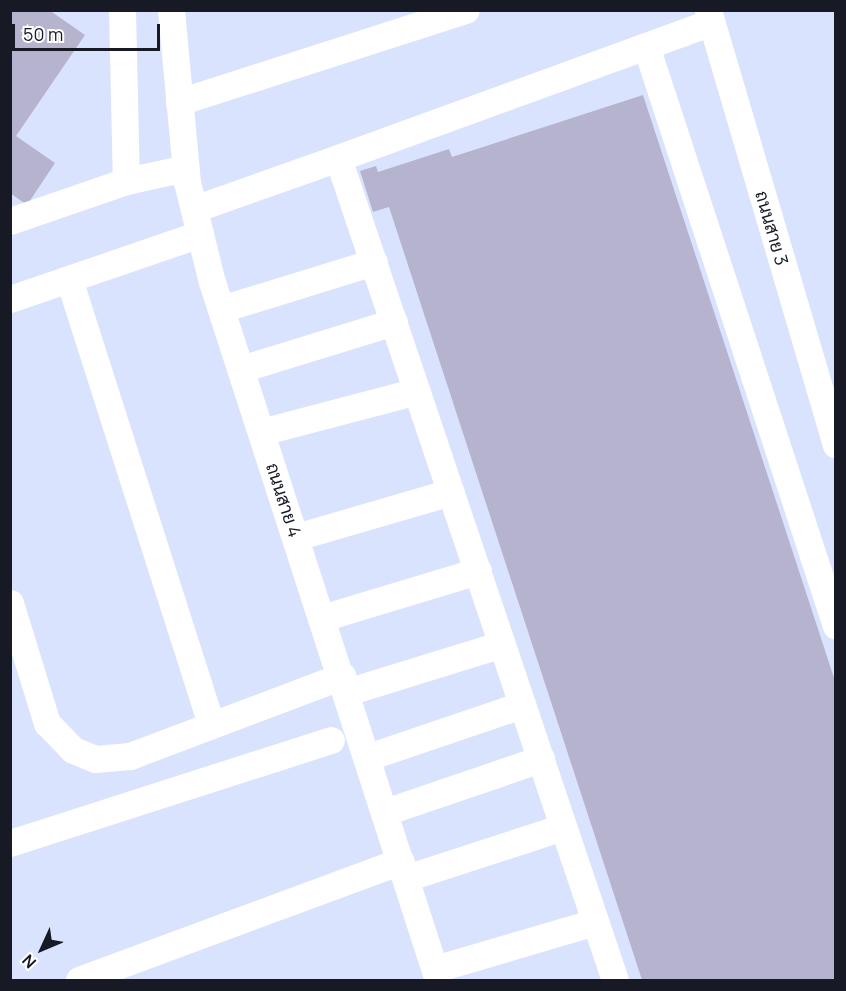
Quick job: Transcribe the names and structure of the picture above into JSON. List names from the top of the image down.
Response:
{
  "streets": {
    "street": ["ถนนสาย 3", "ถนนสาย 4"]
  },
  "scale_bar": "50 m",
  "north": "bottom left"
}
